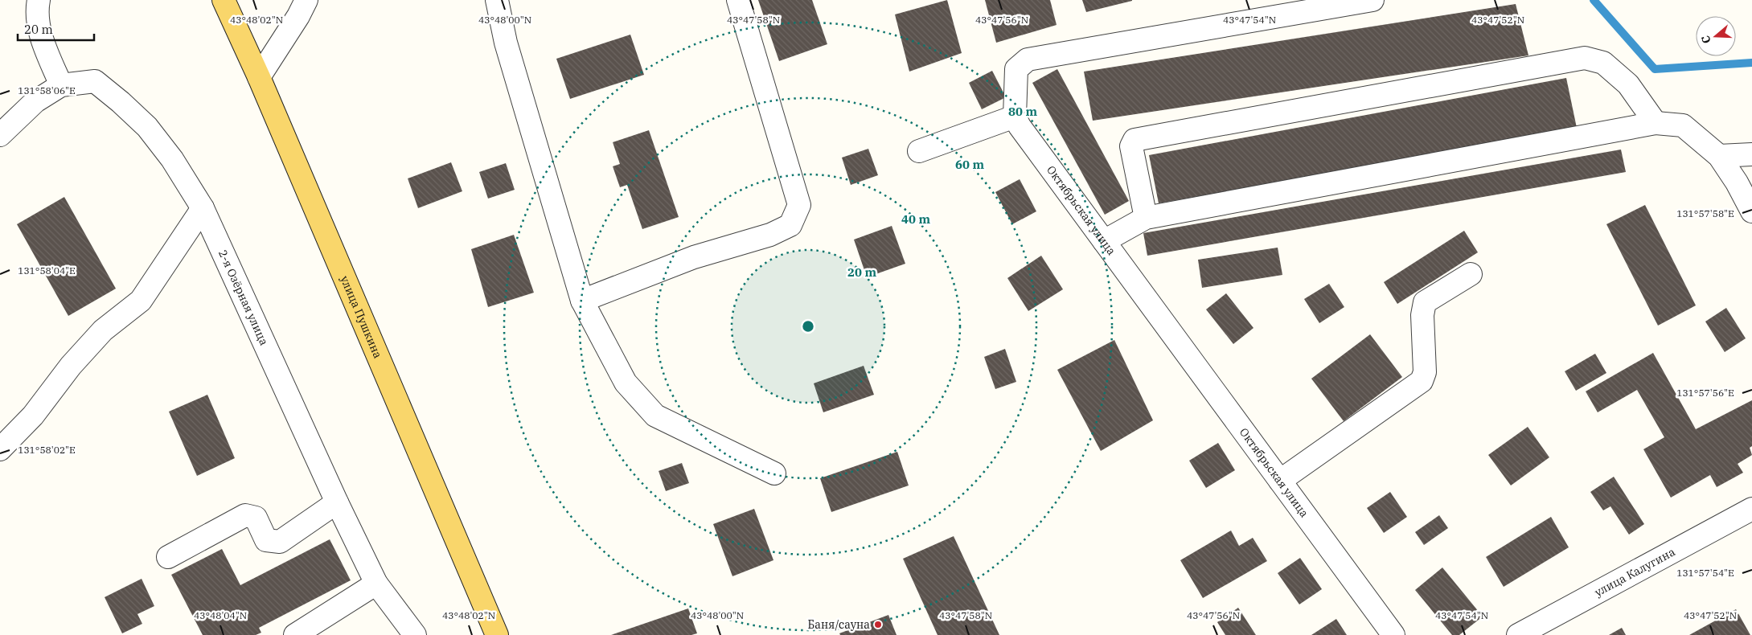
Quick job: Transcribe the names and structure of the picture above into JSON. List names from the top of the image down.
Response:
{
  "streets": {
    "main road": ["улица Пушкина"],
    "street": ["Октябрьская улица", "2-я Озёрная улица", "улица Калугина"]
  },
  "places": ["Баня/сауна"],
  "scale_bar": "20 m",
  "north": "left",
  "coordinates": [
    "43°48'02\"N",
    "43°48'00\"N",
    "43°47'58\"N",
    "43°47'56\"N",
    "43°47'54\"N",
    "43°47'52\"N",
    "131°58'06\"E",
    "131°57'58\"E",
    "131°58'04\"E",
    "131°57'56\"E",
    "131°58'02\"E",
    "131°57'54\"E",
    "43°48'04\"N"
  ],
  "rings": [
    "80 m",
    "60 m",
    "40 m",
    "20 m"
  ]
}
